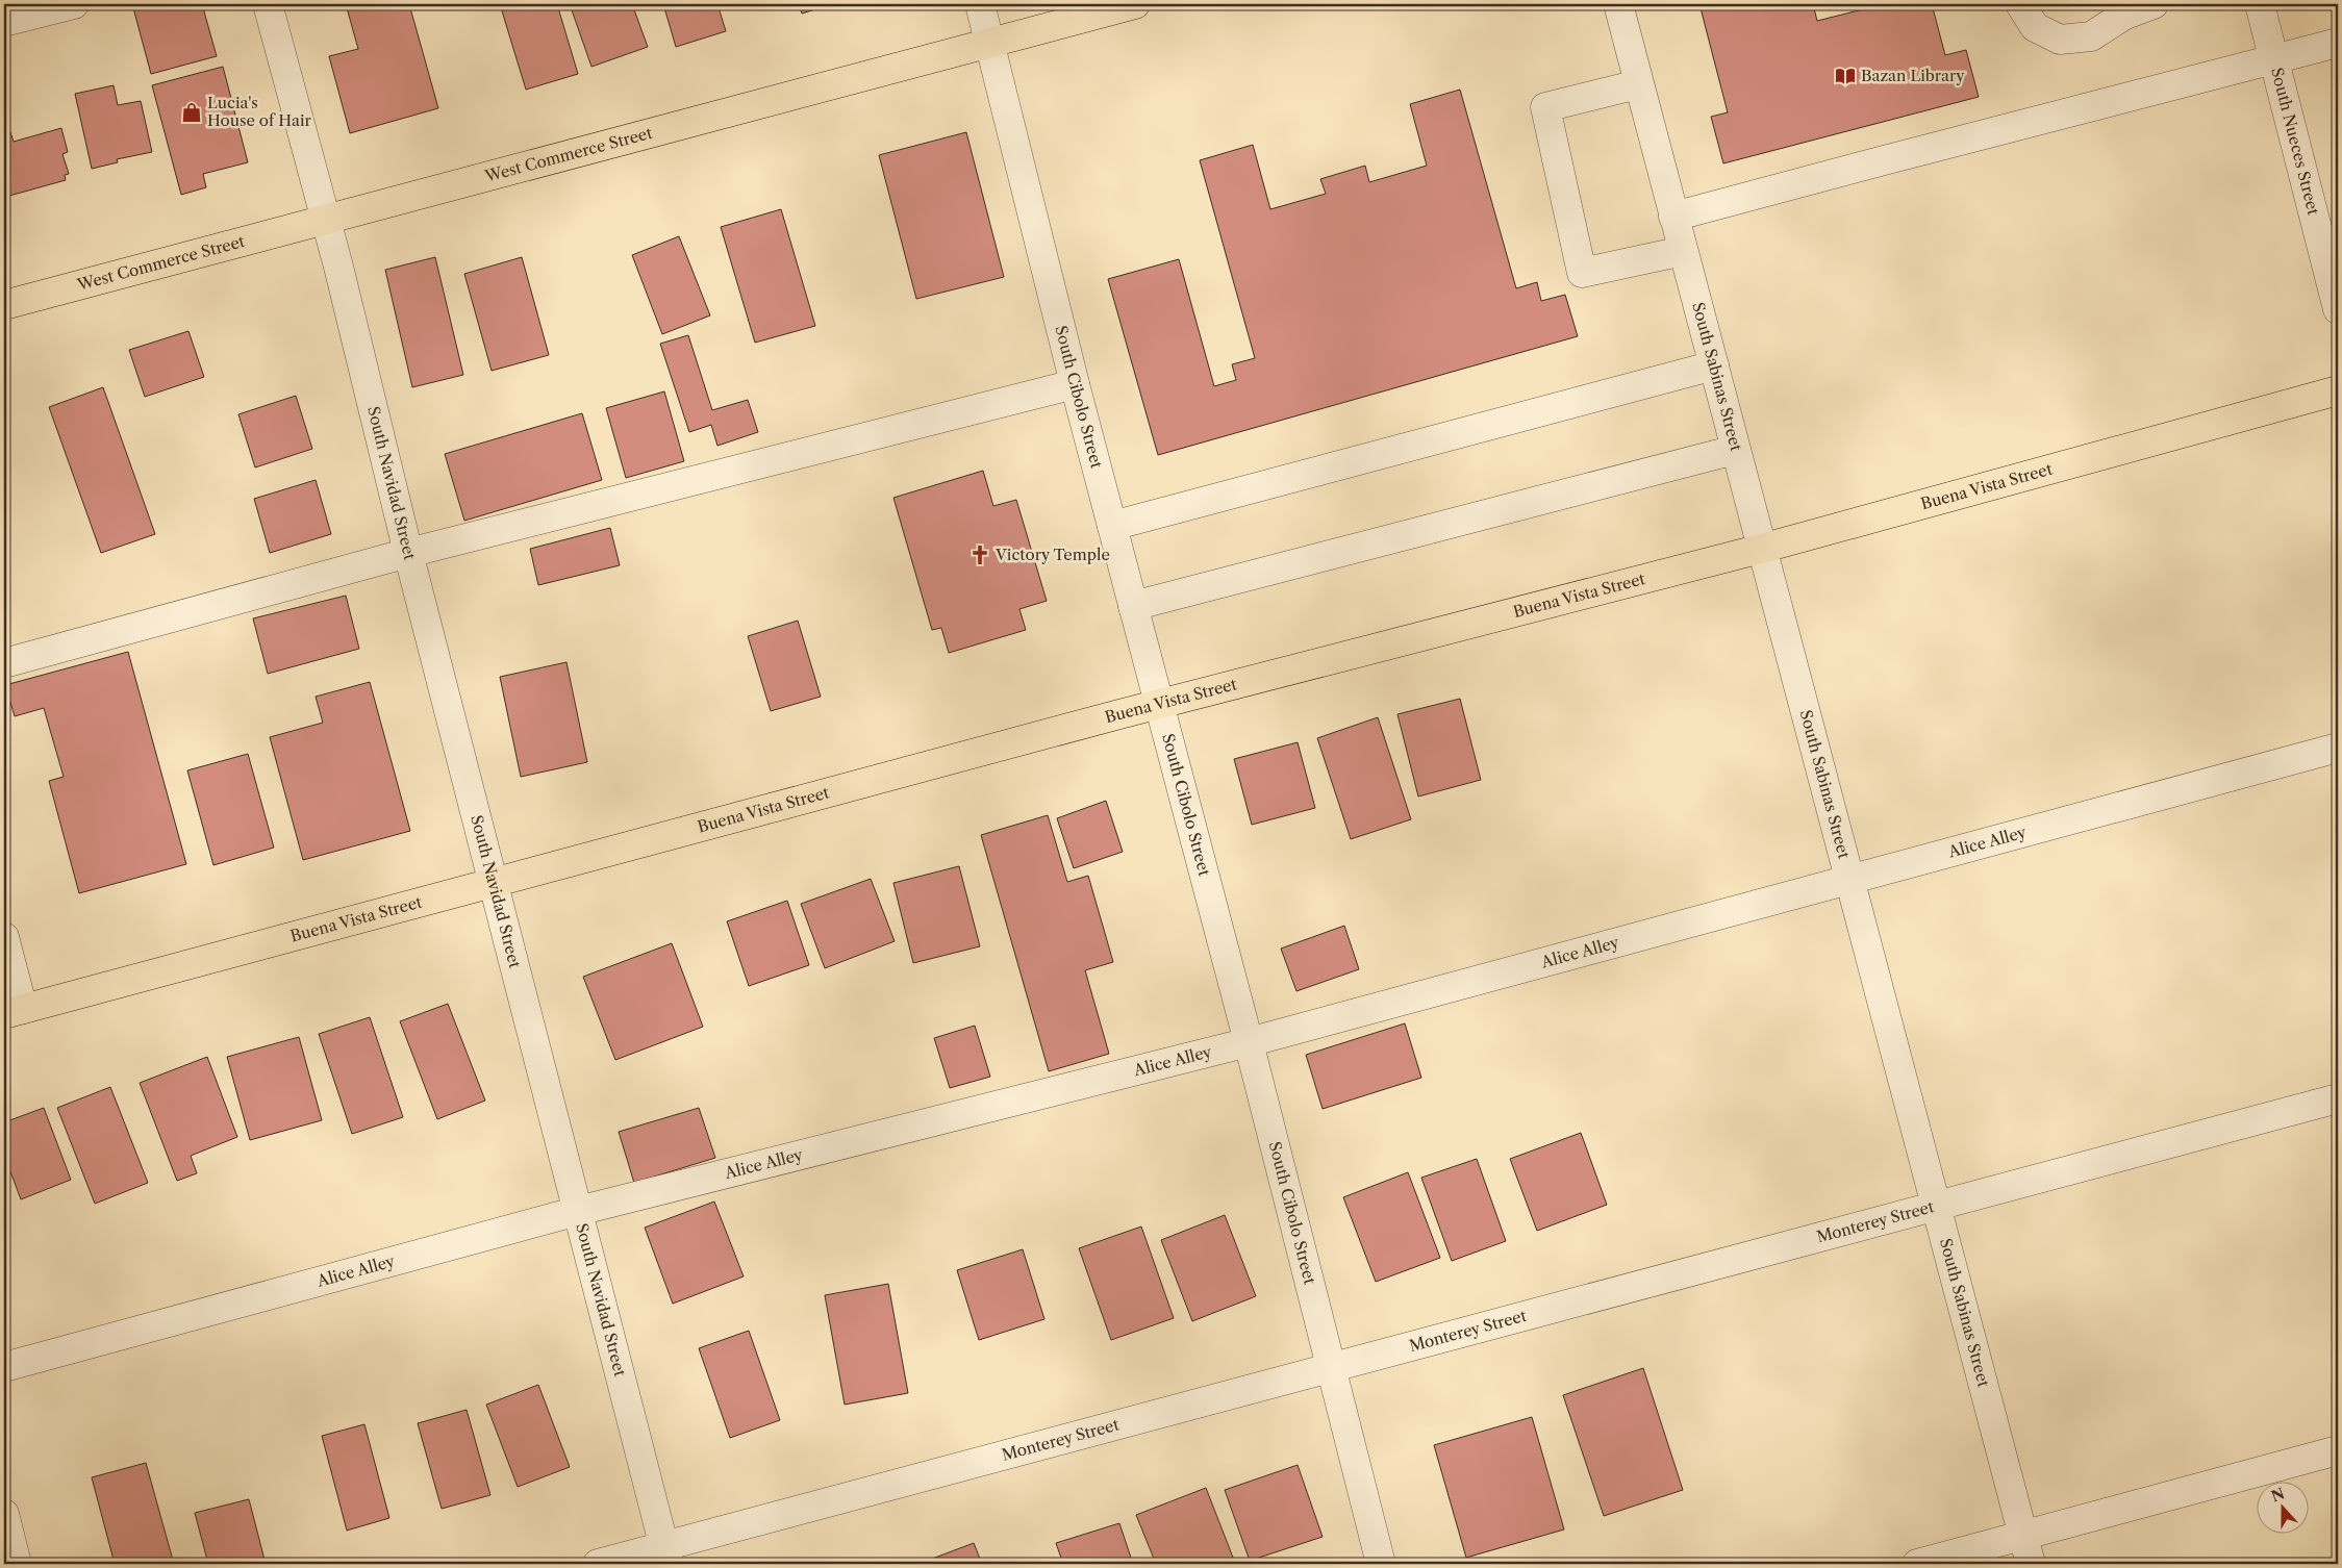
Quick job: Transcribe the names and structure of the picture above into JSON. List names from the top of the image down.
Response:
{
  "streets": {
    "main road": ["West Commerce Street", "Buena Vista Street"],
    "street": [
      "South Nueces Street",
      "South Sabinas Street",
      "South Cibolo Street",
      "South Navidad Street",
      "Alice Alley",
      "Monterey Street"
    ]
  },
  "crossings": [
    ["West Commerce Street", "South Cibolo Street"],
    ["West Commerce Street", "South Navidad Street"],
    ["South Sabinas Street", "Buena Vista Street"],
    ["South Sabinas Street", "Alice Alley"],
    ["South Sabinas Street", "Monterey Street"],
    ["South Cibolo Street", "Buena Vista Street"],
    ["South Cibolo Street", "Alice Alley"],
    ["South Cibolo Street", "Monterey Street"],
    ["South Navidad Street", "Buena Vista Street"],
    ["South Navidad Street", "Alice Alley"],
    ["South Navidad Street", "Monterey Street"]
  ],
  "places": {
    "library": ["Bazan Library"],
    "shop": ["Lucia's House of Hair"],
    "church": ["Victory Temple"]
  },
  "north": "top"
}
